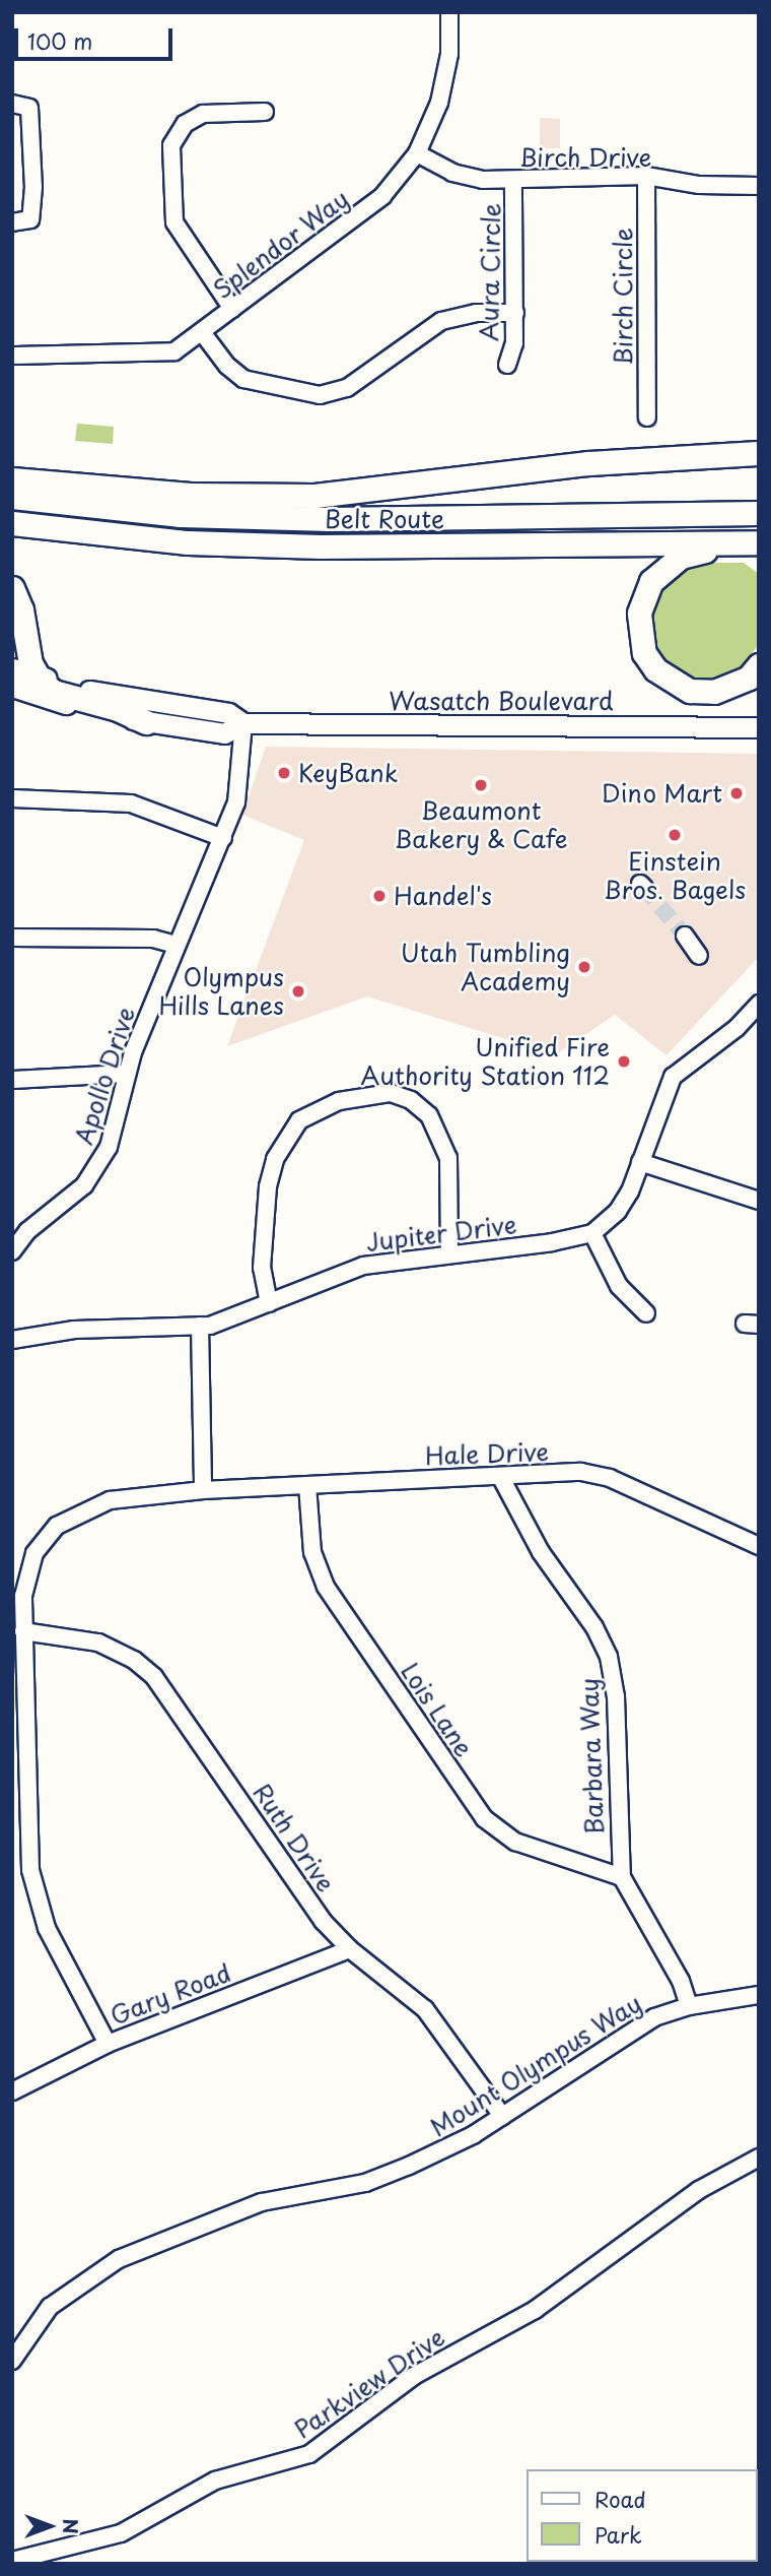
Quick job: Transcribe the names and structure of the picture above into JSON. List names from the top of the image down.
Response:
{
  "streets": {
    "highway": ["Belt Route"],
    "main road": ["Wasatch Boulevard"],
    "street": [
      "Birch Drive",
      "Splendor Way",
      "Aura Circle",
      "Birch Circle",
      "Apollo Drive",
      "Jupiter Drive",
      "Hale Drive",
      "Lois Lane",
      "Barbara Way",
      "Ruth Drive",
      "Gary Road",
      "Mount Olympus Way",
      "Parkview Drive"
    ]
  },
  "crossings": [
    ["Birch Drive", "Splendor Way"],
    ["Birch Drive", "Aura Circle"],
    ["Birch Drive", "Birch Circle"],
    ["Wasatch Boulevard", "Apollo Drive"],
    ["Hale Drive", "Lois Lane"],
    ["Hale Drive", "Barbara Way"],
    ["Hale Drive", "Ruth Drive"],
    ["Hale Drive", "Gary Road"],
    ["Lois Lane", "Barbara Way"],
    ["Barbara Way", "Mount Olympus Way"],
    ["Ruth Drive", "Gary Road"],
    ["Ruth Drive", "Mount Olympus Way"]
  ],
  "places": [
    "KeyBank",
    "Beaumont Bakery & Cafe",
    "Dino Mart",
    "Einstein Bros. Bagels",
    "Handel's",
    "Utah Tumbling Academy",
    "Olympus Hills Lanes",
    "Unified Fire Authority Station 112"
  ],
  "legend": ["Road", "Park"],
  "scale_bar": "100 m",
  "north": "right"
}
